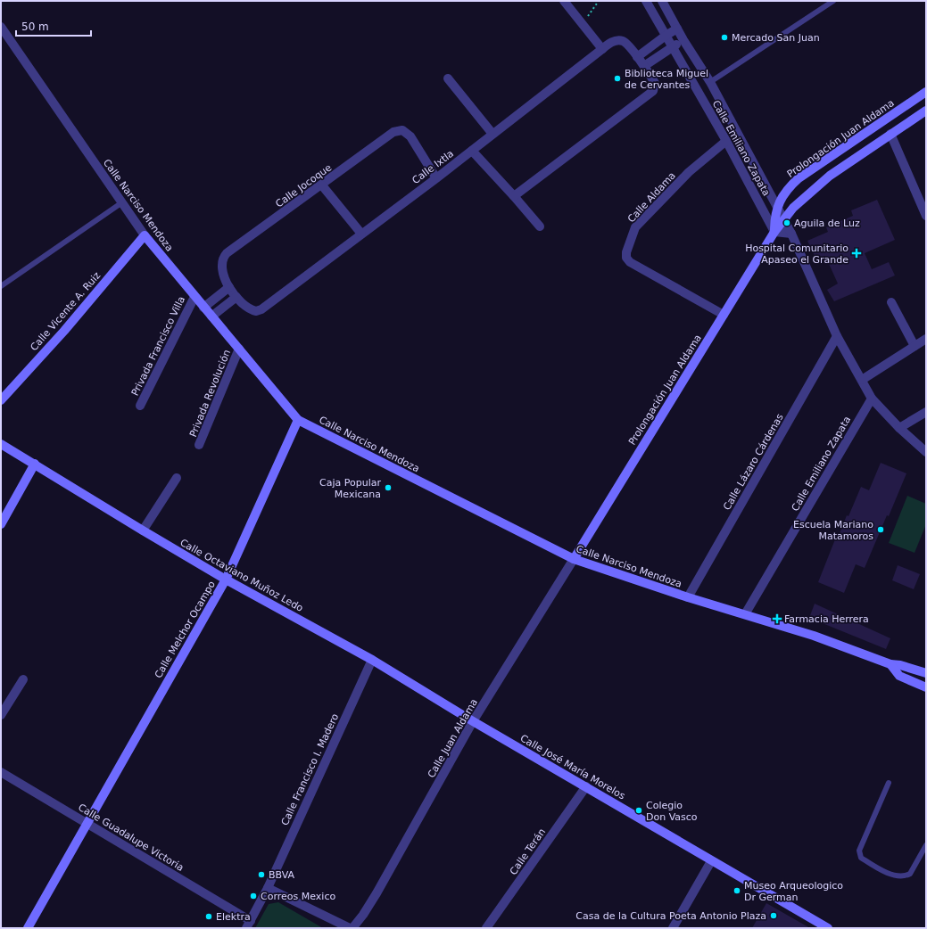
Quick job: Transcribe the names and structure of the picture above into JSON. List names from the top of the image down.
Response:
{
  "streets": {
    "street": [
      "Prolongación Juan Aldama",
      "Calle Emiliano Zapata",
      "Calle Ixtla",
      "Calle Jocoque",
      "Calle Aldama",
      "Calle Narciso Mendoza",
      "Calle Vicente A. Ruiz",
      "Privada Francisco Villa",
      "Privada Revolución",
      "Calle Lázaro Cárdenas",
      "Calle Octaviano Muñoz Ledo",
      "Calle Melchor Ocampo",
      "Calle Juan Aldama",
      "Calle José María Morelos",
      "Calle Francisco I. Madero",
      "Calle Guadalupe Victoria",
      "Calle Terán"
    ]
  },
  "crossings": [
    ["Prolongación Juan Aldama", "Calle Emiliano Zapata"],
    ["Prolongación Juan Aldama", "Calle Aldama"],
    ["Prolongación Juan Aldama", "Calle Narciso Mendoza"],
    ["Prolongación Juan Aldama", "Calle Juan Aldama"],
    ["Calle Emiliano Zapata", "Calle Aldama"],
    ["Calle Emiliano Zapata", "Calle Narciso Mendoza"],
    ["Calle Emiliano Zapata", "Calle Lázaro Cárdenas"],
    ["Calle Ixtla", "Calle Jocoque"],
    ["Calle Narciso Mendoza", "Calle Vicente A. Ruiz"],
    ["Calle Narciso Mendoza", "Privada Francisco Villa"],
    ["Calle Narciso Mendoza", "Privada Revolución"],
    ["Calle Narciso Mendoza", "Calle Lázaro Cárdenas"],
    ["Calle Narciso Mendoza", "Calle Melchor Ocampo"],
    ["Calle Narciso Mendoza", "Calle Juan Aldama"],
    ["Calle Octaviano Muñoz Ledo", "Calle Melchor Ocampo"],
    ["Calle Octaviano Muñoz Ledo", "Calle Juan Aldama"],
    ["Calle Octaviano Muñoz Ledo", "Calle José María Morelos"],
    ["Calle Octaviano Muñoz Ledo", "Calle Francisco I. Madero"],
    ["Calle Melchor Ocampo", "Calle Guadalupe Victoria"],
    ["Calle Juan Aldama", "Calle José María Morelos"],
    ["Calle José María Morelos", "Calle Terán"],
    ["Calle Francisco I. Madero", "Calle Guadalupe Victoria"]
  ],
  "places": {
    "other": [
      "Mercado San Juan",
      "Biblioteca Miguel de Cervantes",
      "Aguila de Luz",
      "Caja Popular Mexicana",
      "Escuela Mariano Matamoros",
      "Colegio Don Vasco",
      "BBVA",
      "Museo Arqueologico Dr German",
      "Correos Mexico",
      "Casa de la Cultura Poeta Antonio Plaza",
      "Elektra"
    ],
    "health": ["Hospital Comunitario Apaseo el Grande", "Farmacia Herrera"]
  },
  "scale_bar": "50 m"
}
